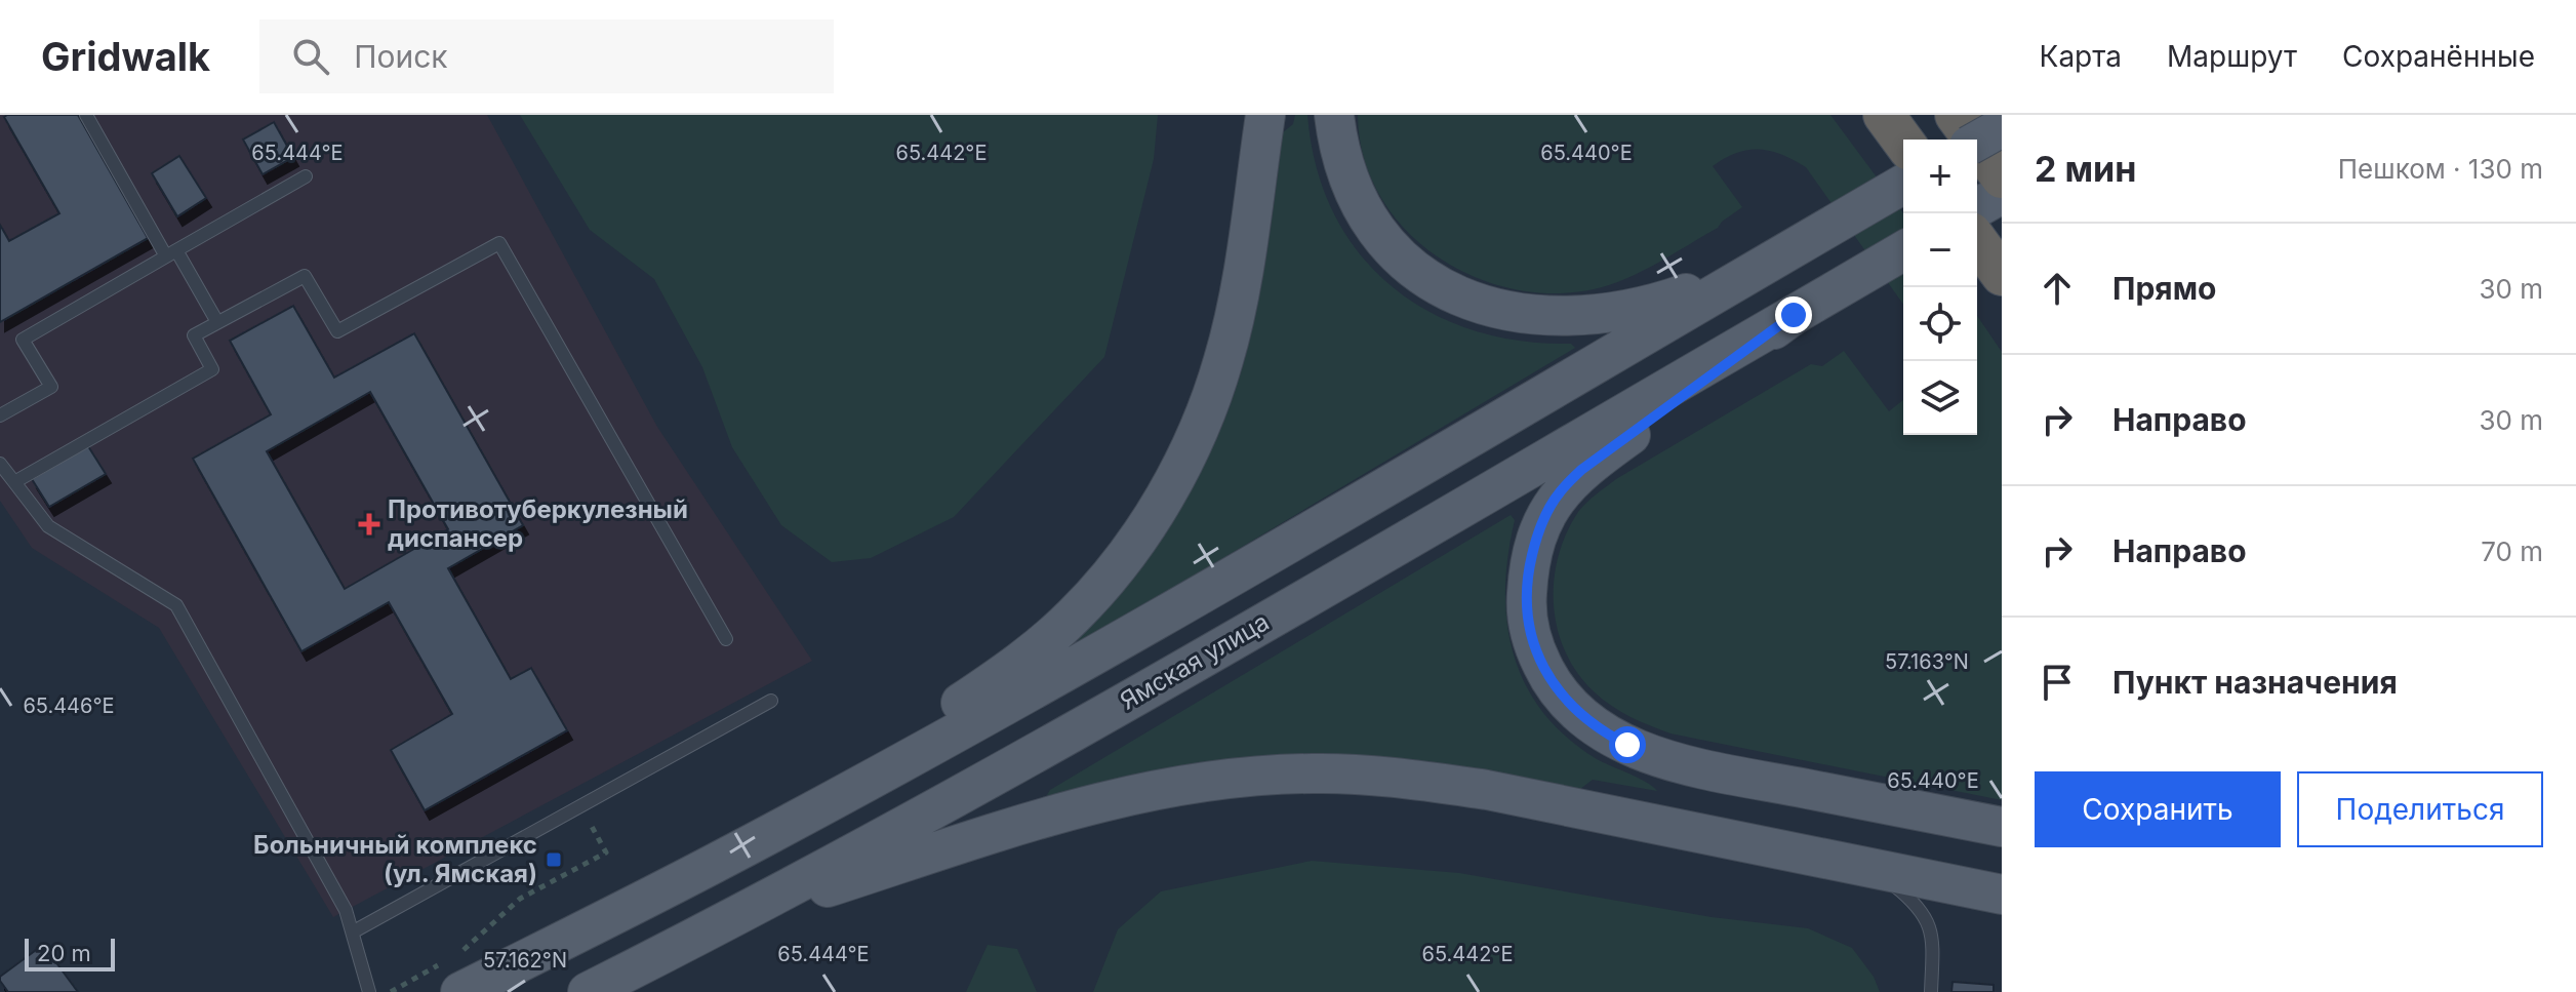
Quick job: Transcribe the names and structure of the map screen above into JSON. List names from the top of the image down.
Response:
{
  "streets": {
    "main road": ["Ямская улица"]
  },
  "places": {
    "health": ["Противотуберкулезный диспансер"],
    "transit": ["Больничный комплекс (ул. Ямская)"]
  },
  "scale_bar": "20 m",
  "page": {
    "header": "Gridwalk",
    "search": "Поиск",
    "nav": ["Карта", "Маршрут", "Сохранённые"],
    "heading": ["2 мин", "Пешком · 130 m"],
    "map_buttons": ["+", "−"],
    "list": [
      ["Прямо", "30 m"],
      ["Направо", "30 m"],
      ["Направо", "70 m"],
      "Пункт назначения"
    ],
    "buttons": ["Сохранить", "Поделиться"],
    "scale": "20 m"
  },
  "coordinates": [
    "65.444°E",
    "65.442°E",
    "65.440°E",
    "57.163°N",
    "65.446°E",
    "57.162°N"
  ]
}
